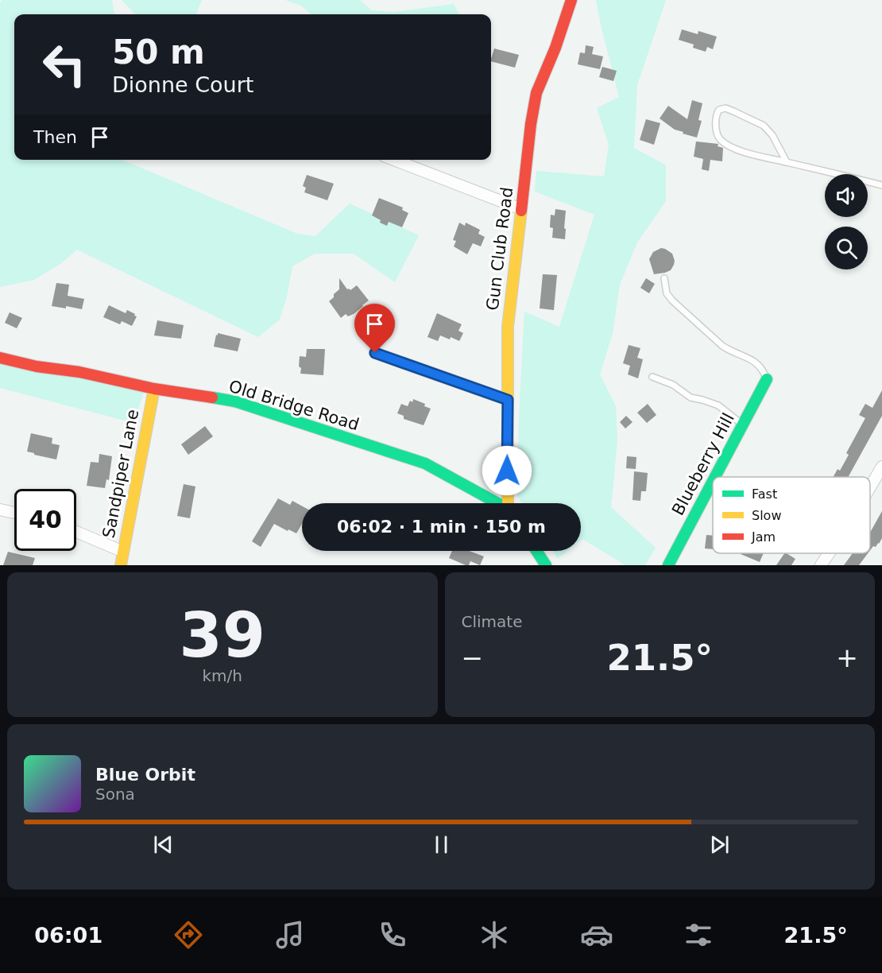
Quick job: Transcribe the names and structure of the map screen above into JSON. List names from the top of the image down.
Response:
{
  "streets": {
    "street": [
      "Gun Club Road",
      "Old Bridge Road",
      "Blueberry Hill",
      "Sandpiper Lane"
    ]
  },
  "crossings": [
    ["Old Bridge Road", "Sandpiper Lane"]
  ],
  "legend": ["Fast", "Slow", "Jam"],
  "page": {
    "turn": ["50 m", "Dionne Court"],
    "then": "Then",
    "limit": "40",
    "trip": "06:02 · 1 min · 150 m",
    "tile": [
      ["39", "km/h"],
      "Climate"
    ],
    "heat": ["−", "21.5°", "+"],
    "song": ["Blue Orbit", "Sona"],
    "tabs": ["06:01", "21.5°"]
  }
}
